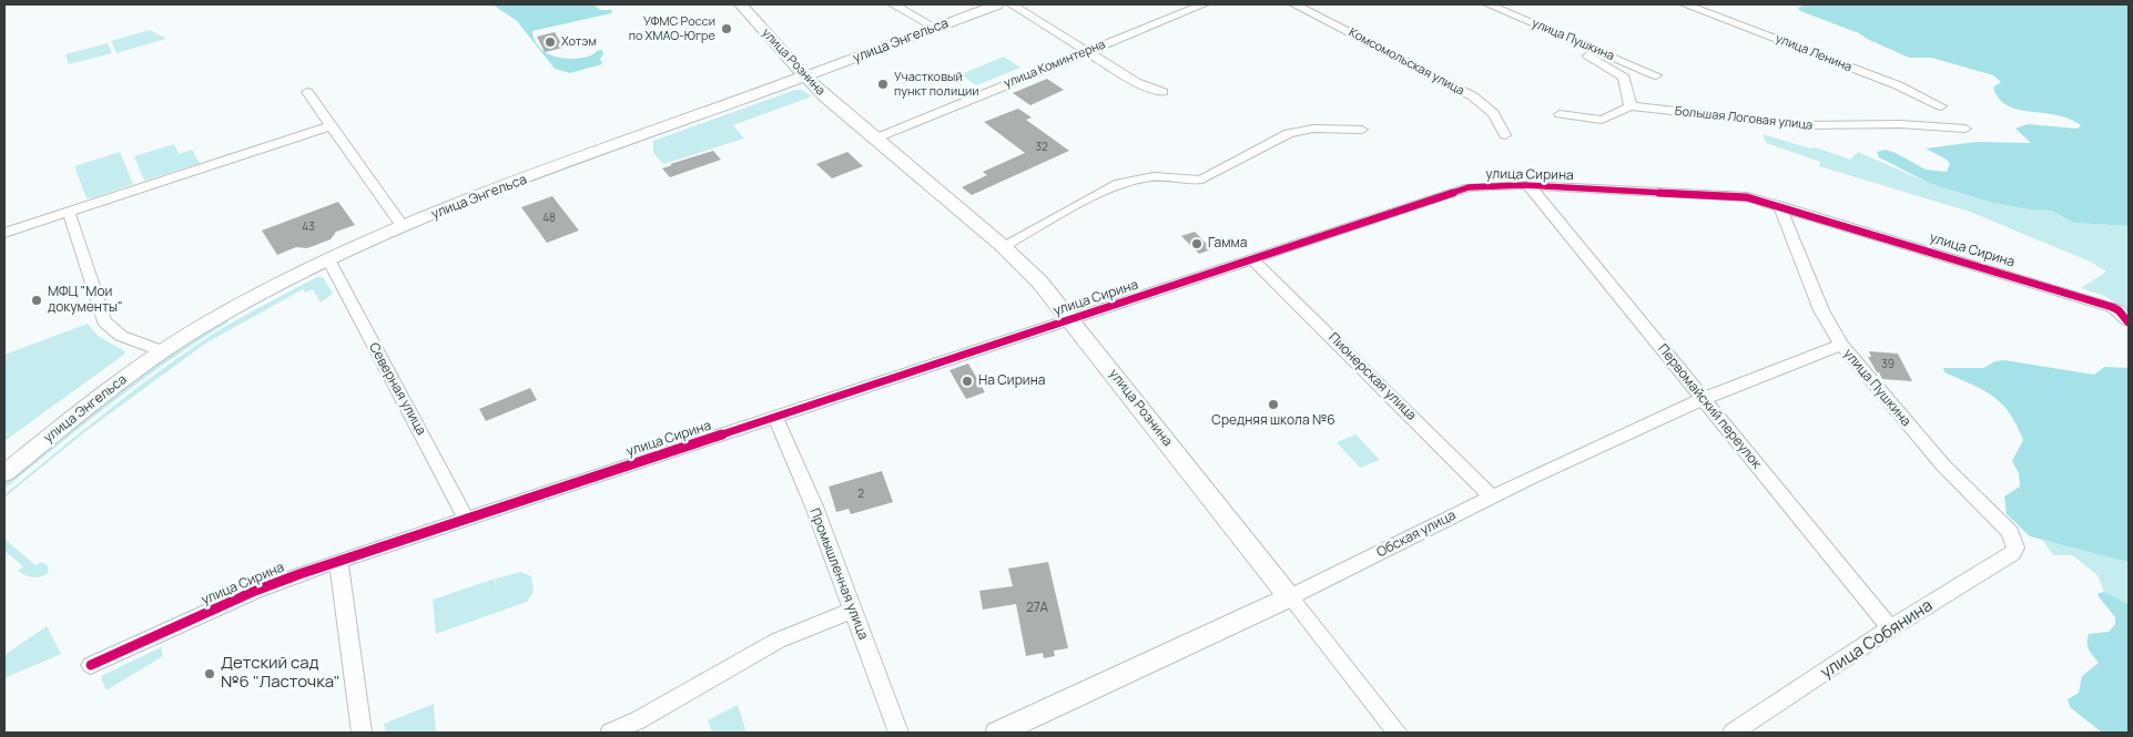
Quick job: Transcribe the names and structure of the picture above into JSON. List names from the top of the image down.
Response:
{
  "streets": {
    "main road": ["улица Энгельса", "улица Рознина", "Обская улица"],
    "street": [
      "улица Пушкина",
      "улица Ленина",
      "Комсомольская улица",
      "улица Коминтерна",
      "Большая Логовая улица",
      "улица Сирина",
      "Пионерская улица",
      "Северная улица",
      "Первомайский переулок",
      "Промышленная улица",
      "улица Собянина"
    ]
  },
  "crossings": [
    ["улица Пушкина", "улица Сирина"],
    ["улица Пушкина", "Обская улица"],
    ["улица Пушкина", "улица Собянина"],
    ["улица Энгельса", "улица Рознина"],
    ["улица Энгельса", "Северная улица"],
    ["улица Рознина", "улица Коминтерна"],
    ["улица Рознина", "улица Сирина"],
    ["улица Рознина", "Обская улица"],
    ["улица Сирина", "Пионерская улица"],
    ["улица Сирина", "Северная улица"],
    ["улица Сирина", "Первомайский переулок"],
    ["улица Сирина", "Промышленная улица"],
    ["Пионерская улица", "Обская улица"],
    ["Первомайский переулок", "Обская улица"],
    ["Первомайский переулок", "улица Собянина"]
  ],
  "places": [
    "УФМС Росси по ХМАО-Югре",
    "Хотэм",
    "Участковый пункт полиции",
    "Гамма",
    "МФЦ \"Мои документы\"",
    "На Сирина",
    "Средняя школа №6",
    "Детский сад №6 \"Ласточка\""
  ],
  "house_numbers": [
    "32",
    "48",
    "43",
    "39",
    "2",
    "27А"
  ]
}
